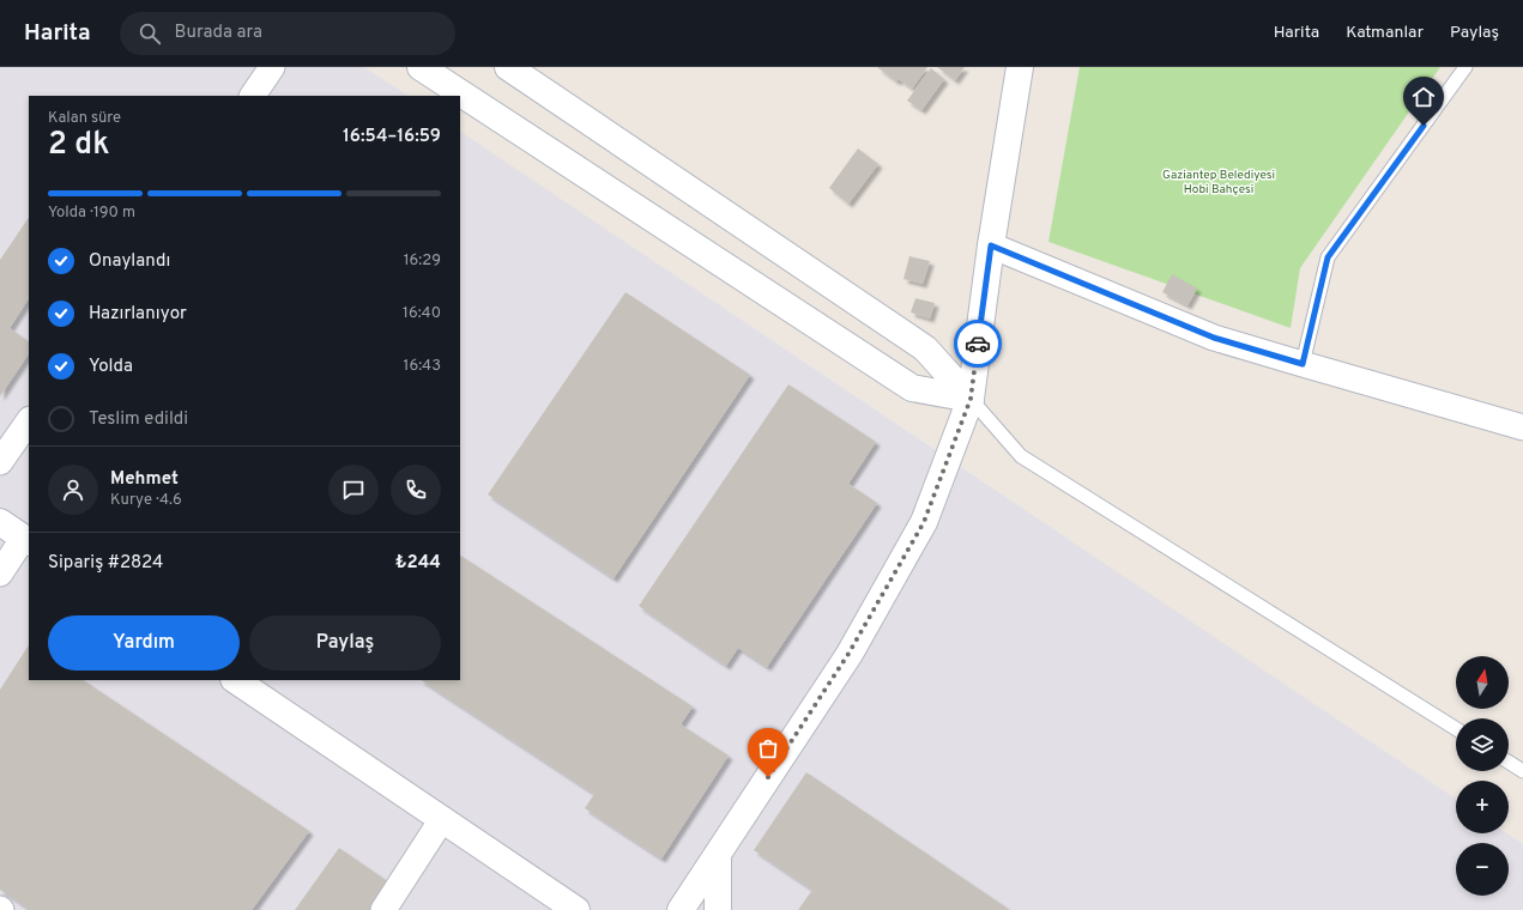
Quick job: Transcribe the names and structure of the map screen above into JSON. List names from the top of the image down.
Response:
{
  "parks": ["Gaziantep Belediyesi Hobi Bahçesi"],
  "north": "top",
  "page": {
    "header": "Harita",
    "search": "Burada ara",
    "nav": ["Harita", "Katmanlar", "Paylaş"],
    "heading": ["2 dk", "Kalan süre", "16:54–16:59"],
    "panel": [
      "Mehmet",
      "Kurye · 4.6",
      "Sipariş #2824",
      "₺244"
    ],
    "bar": "Yolda · 190 m",
    "list": [
      ["Onaylandı", "16:29"],
      ["Hazırlanıyor", "16:40"],
      ["Yolda", "16:43"],
      "Teslim edildi"
    ],
    "buttons": ["Yardım", "Paylaş"],
    "map_buttons": ["+", "−"]
  }
}
